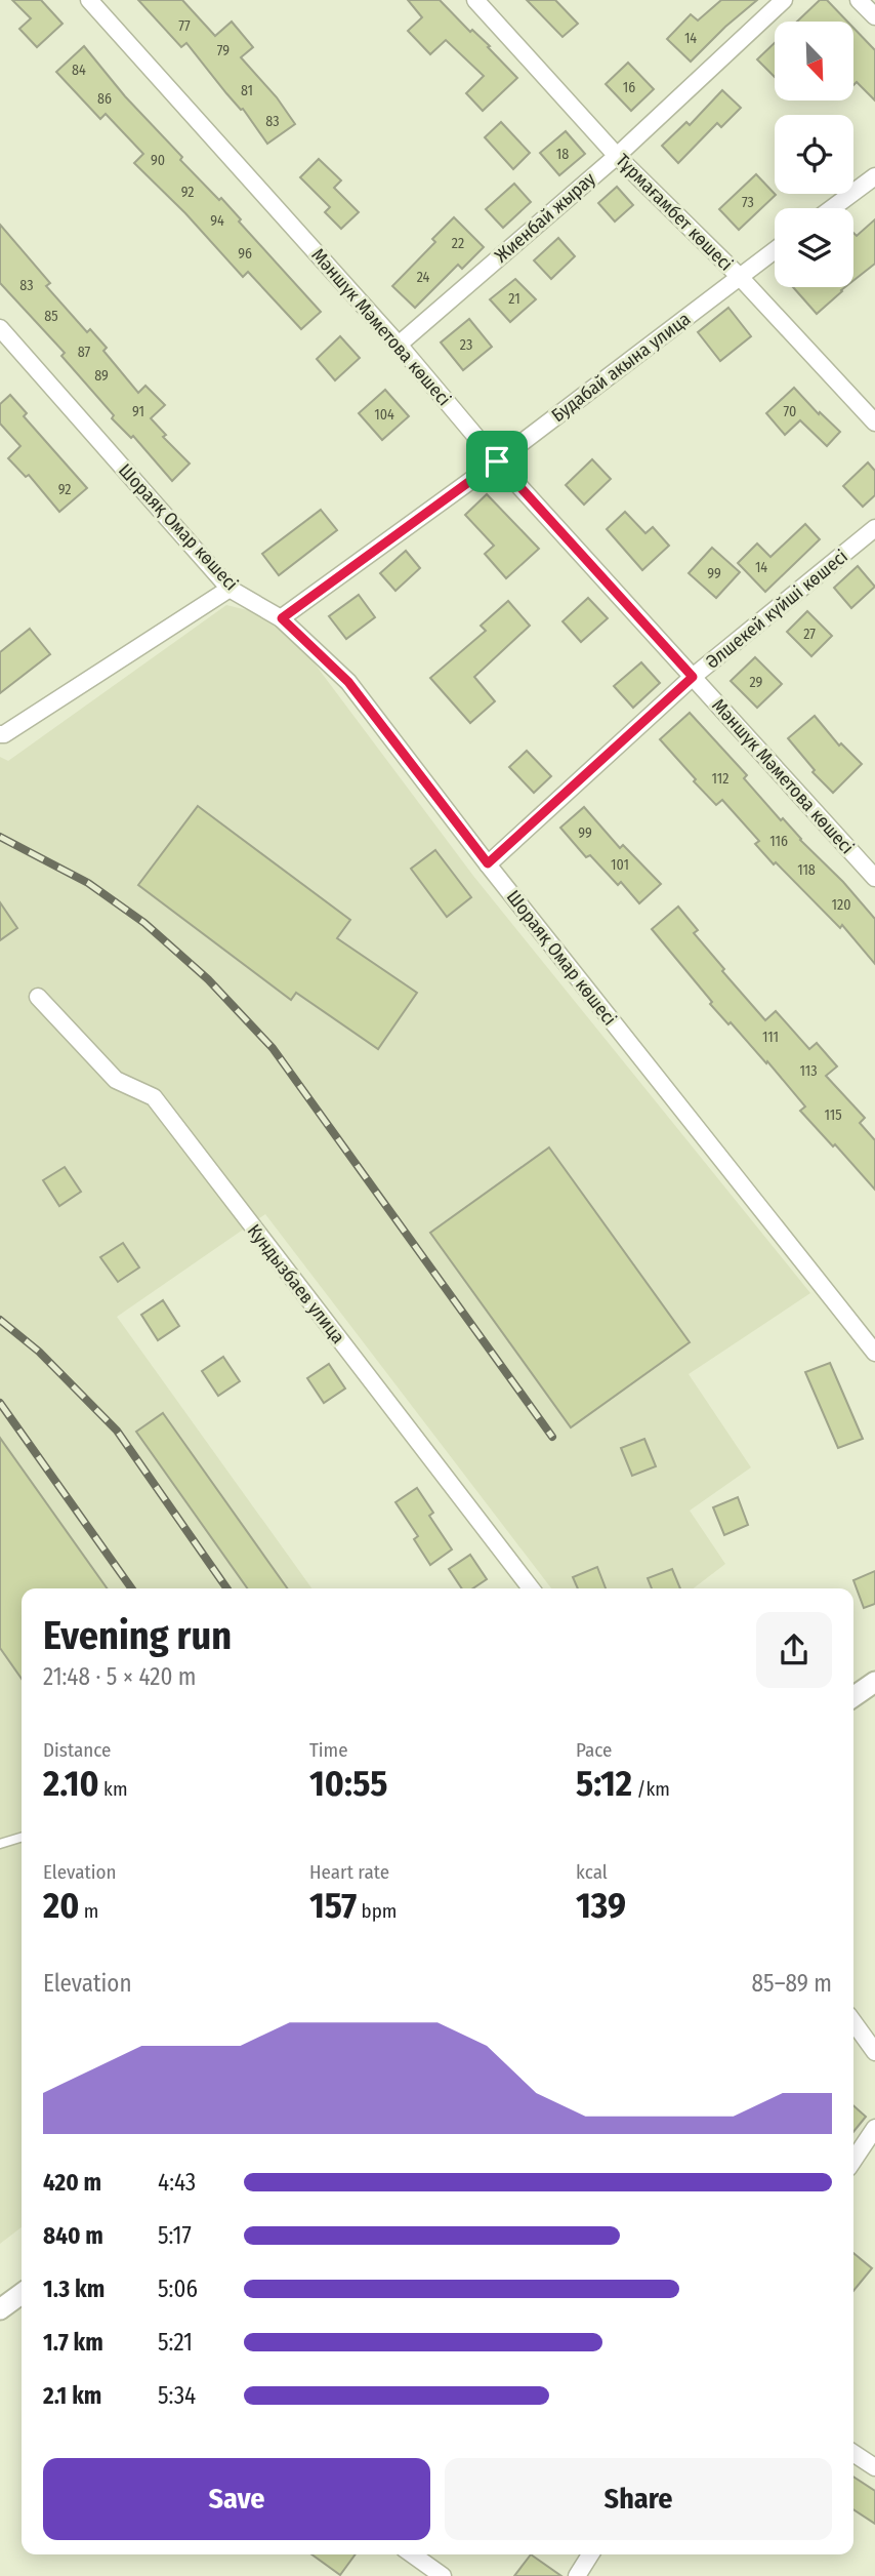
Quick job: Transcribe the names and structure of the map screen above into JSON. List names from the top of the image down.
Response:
{
  "streets": {
    "street": [
      "Тұрмағамбет көшесі",
      "Жиенбай жырау",
      "Мәншүк Мәметова көшесі",
      "Будабай акына улица",
      "Шораяқ Омар көшесі",
      "Әлшекей күйші көшесі",
      "Кундызбаев улица"
    ]
  },
  "crossings": [
    ["Тұрмағамбет көшесі", "Жиенбай жырау"],
    ["Тұрмағамбет көшесі", "Будабай акына улица"],
    ["Жиенбай жырау", "Мәншүк Мәметова көшесі"],
    ["Мәншүк Мәметова көшесі", "Будабай акына улица"],
    ["Мәншүк Мәметова көшесі", "Әлшекей күйші көшесі"],
    ["Будабай акына улица", "Шораяқ Омар көшесі"],
    ["Шораяқ Омар көшесі", "Әлшекей күйші көшесі"]
  ],
  "house_numbers": [
    "77",
    "14",
    "79",
    "84",
    "16",
    "81",
    "86",
    "83",
    "18",
    "90",
    "92",
    "73",
    "94",
    "22",
    "96",
    "24",
    "83",
    "21",
    "85",
    "23",
    "87",
    "89",
    "91",
    "70",
    "104",
    "92",
    "14",
    "99",
    "27",
    "29",
    "112",
    "99",
    "116",
    "101",
    "118",
    "120",
    "111",
    "113",
    "115"
  ],
  "north": "bottom right",
  "page": {
    "heading": ["Evening run", "21:48 · 5 × 420 m"],
    "stats": [
      ["Distance", "2.10 km"],
      ["Time", "10:55"],
      ["Pace", "5:12 /km"],
      ["Elevation", "20 m"],
      ["Heart rate", "157 bpm"],
      ["kcal", "139"]
    ],
    "chart": ["Elevation", "85–89 m"],
    "list": [
      {
        "name": "420 m",
        "note": "4:43"
      },
      {
        "name": "840 m",
        "note": "5:17"
      },
      {
        "name": "1.3 km",
        "note": "5:06"
      },
      {
        "name": "1.7 km",
        "note": "5:21"
      },
      {
        "name": "2.1 km",
        "note": "5:34"
      }
    ],
    "buttons": ["Save", "Share"]
  }
}
